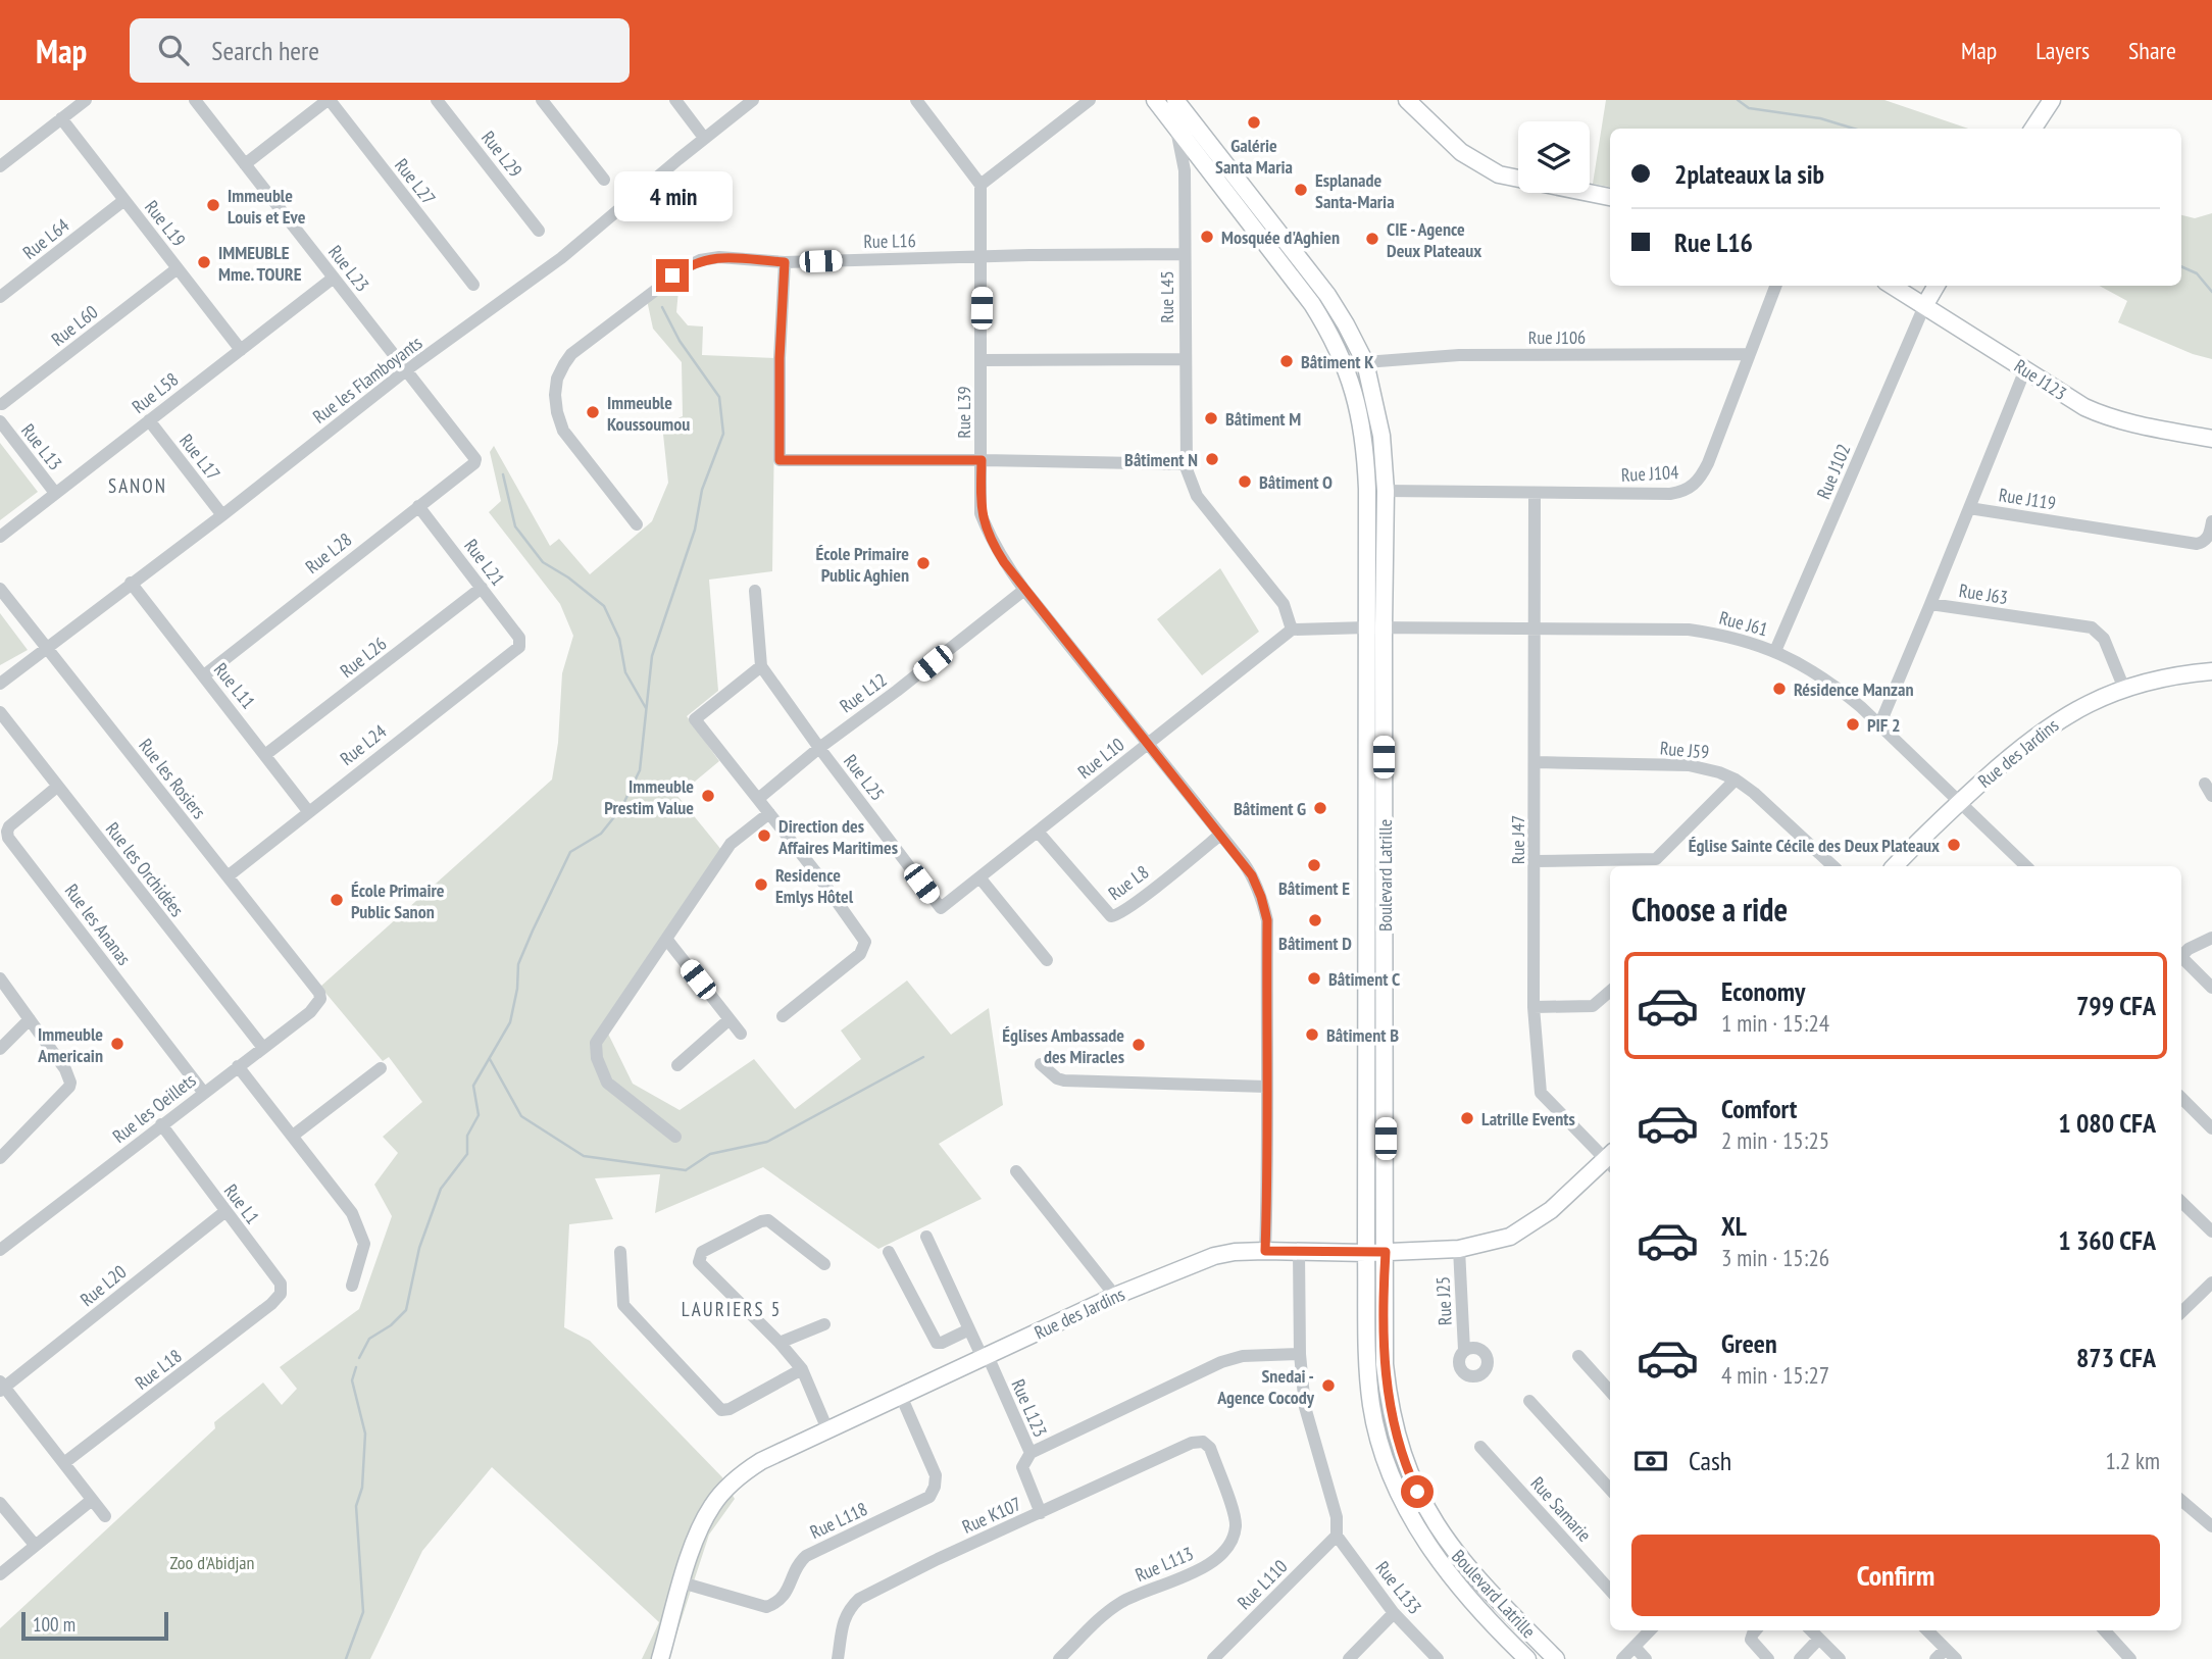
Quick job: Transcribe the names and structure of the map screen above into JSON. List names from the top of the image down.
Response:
{
  "streets": {
    "main road": ["Rue J123", "Rue des Jardins", "Boulevard Latrille"],
    "street": [
      "Rue L29",
      "Rue L27",
      "Rue L19",
      "Rue L64",
      "Rue L16",
      "Rue L23",
      "Rue L45",
      "Rue L60",
      "Rue J106",
      "Rue les Flamboyants",
      "Rue L58",
      "Rue L39",
      "Rue L13",
      "Rue L17",
      "Rue J102",
      "Rue J104",
      "Rue J119",
      "Rue L28",
      "Rue L21",
      "Rue J63",
      "Rue J61",
      "Rue L26",
      "Rue L11",
      "Rue L12",
      "Rue L24",
      "Rue J59",
      "Rue L10",
      "Rue L25",
      "Rue les Rosiers",
      "Rue J47",
      "Rue les Orchidées",
      "Rue L8",
      "Rue les Ananas",
      "Rue les Oeillets",
      "Rue L1",
      "Rue L20",
      "Rue J25",
      "Rue L18",
      "Rue L123",
      "Rue Samarie",
      "Rue K107",
      "Rue L118",
      "Rue L113",
      "Rue L110",
      "Rue L133"
    ]
  },
  "crossings": [
    ["Rue L19", "Rue L64"],
    ["Rue L19", "Rue L60"],
    ["Rue L19", "Rue L58"],
    ["Rue L16", "Rue L45"],
    ["Rue L16", "Rue L39"],
    ["Rue L23", "Rue les Flamboyants"],
    ["Rue L23", "Rue L58"],
    ["Rue L23", "Rue L28"],
    ["Rue L45", "Boulevard Latrille"],
    ["Rue J106", "Rue J104"],
    ["Rue J106", "Boulevard Latrille"],
    ["Rue les Flamboyants", "Rue L17"],
    ["Rue les Flamboyants", "Rue L11"],
    ["Rue les Flamboyants", "Rue les Rosiers"],
    ["Rue J123", "Rue J102"],
    ["Rue J123", "Rue J119"],
    ["Rue L58", "Rue L13"],
    ["Rue L58", "Rue L17"],
    ["Rue L39", "Rue L12"],
    ["Rue L39", "Rue des Jardins"],
    ["Rue L39", "Rue L10"],
    ["Rue L39", "Rue L8"],
    ["Rue J102", "Rue J61"],
    ["Rue J104", "Rue J47"],
    ["Rue J104", "Boulevard Latrille"],
    ["Rue L28", "Rue L21"],
    ["Rue L28", "Rue L11"],
    ["Rue L21", "Rue L26"],
    ["Rue L21", "Rue L24"],
    ["Rue J63", "Rue des Jardins"],
    ["Rue J61", "Rue des Jardins"],
    ["Rue J61", "Rue J47"],
    ["Rue J61", "Boulevard Latrille"],
    ["Rue L26", "Rue L11"],
    ["Rue L11", "Rue L24"],
    ["Rue L12", "Rue L25"],
    ["Rue L24", "Rue les Rosiers"],
    ["Rue J59", "Rue J47"],
    ["Rue des Jardins", "Boulevard Latrille"],
    ["Rue des Jardins", "Rue J25"],
    ["Rue des Jardins", "Rue L123"],
    ["Rue des Jardins", "Rue L118"],
    ["Rue L10", "Rue L25"],
    ["Rue L10", "Rue L8"],
    ["Rue les Rosiers", "Rue les Oeillets"],
    ["Rue les Orchidées", "Rue les Ananas"],
    ["Rue les Orchidées", "Rue les Oeillets"],
    ["Rue les Ananas", "Rue les Oeillets"],
    ["Rue les Oeillets", "Rue L1"],
    ["Rue L1", "Rue L20"],
    ["Rue L1", "Rue L18"],
    ["Rue L123", "Rue K107"],
    ["Rue K107", "Rue L113"],
    ["Rue L110", "Rue L133"]
  ],
  "districts": ["SANON", "LAURIERS 5"],
  "parks": ["Zoo d'Abidjan"],
  "places": [
    "Galérie Santa Maria",
    "Esplanade Santa-Maria",
    "Immeuble Louis et Eve",
    "Mosquée d'Aghien",
    "CIE - Agence Deux Plateaux",
    "IMMEUBLE Mme. TOURE",
    "Bâtiment K",
    "Immeuble Koussoumou",
    "Bâtiment M",
    "Bâtiment N",
    "Bâtiment O",
    "École Primaire Public Aghien",
    "Résidence Manzan",
    "PIF 2",
    "Immeuble Prestim Value",
    "Bâtiment G",
    "Direction des Affaires Maritimes",
    "Église Sainte Cécile des Deux Plateaux",
    "Bâtiment E",
    "Residence Emlys Hôtel",
    "École Primaire Public Sanon",
    "Bâtiment D",
    "Bâtiment C",
    "Bâtiment B",
    "Immeuble Americain",
    "Églises Ambassade des Miracles",
    "Latrille Events",
    "Snedai - Agence Cocody"
  ],
  "scale_bar": "100 m",
  "page": {
    "header": "Map",
    "search": "Search here",
    "nav": ["Map", "Layers", "Share"],
    "banner": ["2plateaux la sib", "Rue L16"],
    "bubble": "4 min",
    "heading": "Choose a ride",
    "list": [
      {
        "name": "Economy",
        "note": "1 min · 15:24",
        "value": "799 CFA"
      },
      {
        "name": "Comfort",
        "note": "2 min · 15:25",
        "value": "1 080 CFA"
      },
      {
        "name": "XL",
        "note": "3 min · 15:26",
        "value": "1 360 CFA"
      },
      {
        "name": "Green",
        "note": "4 min · 15:27",
        "value": "873 CFA"
      }
    ],
    "pay": ["Cash", "1.2 km"],
    "buttons": "Confirm",
    "scale": "100 m"
  }
}
